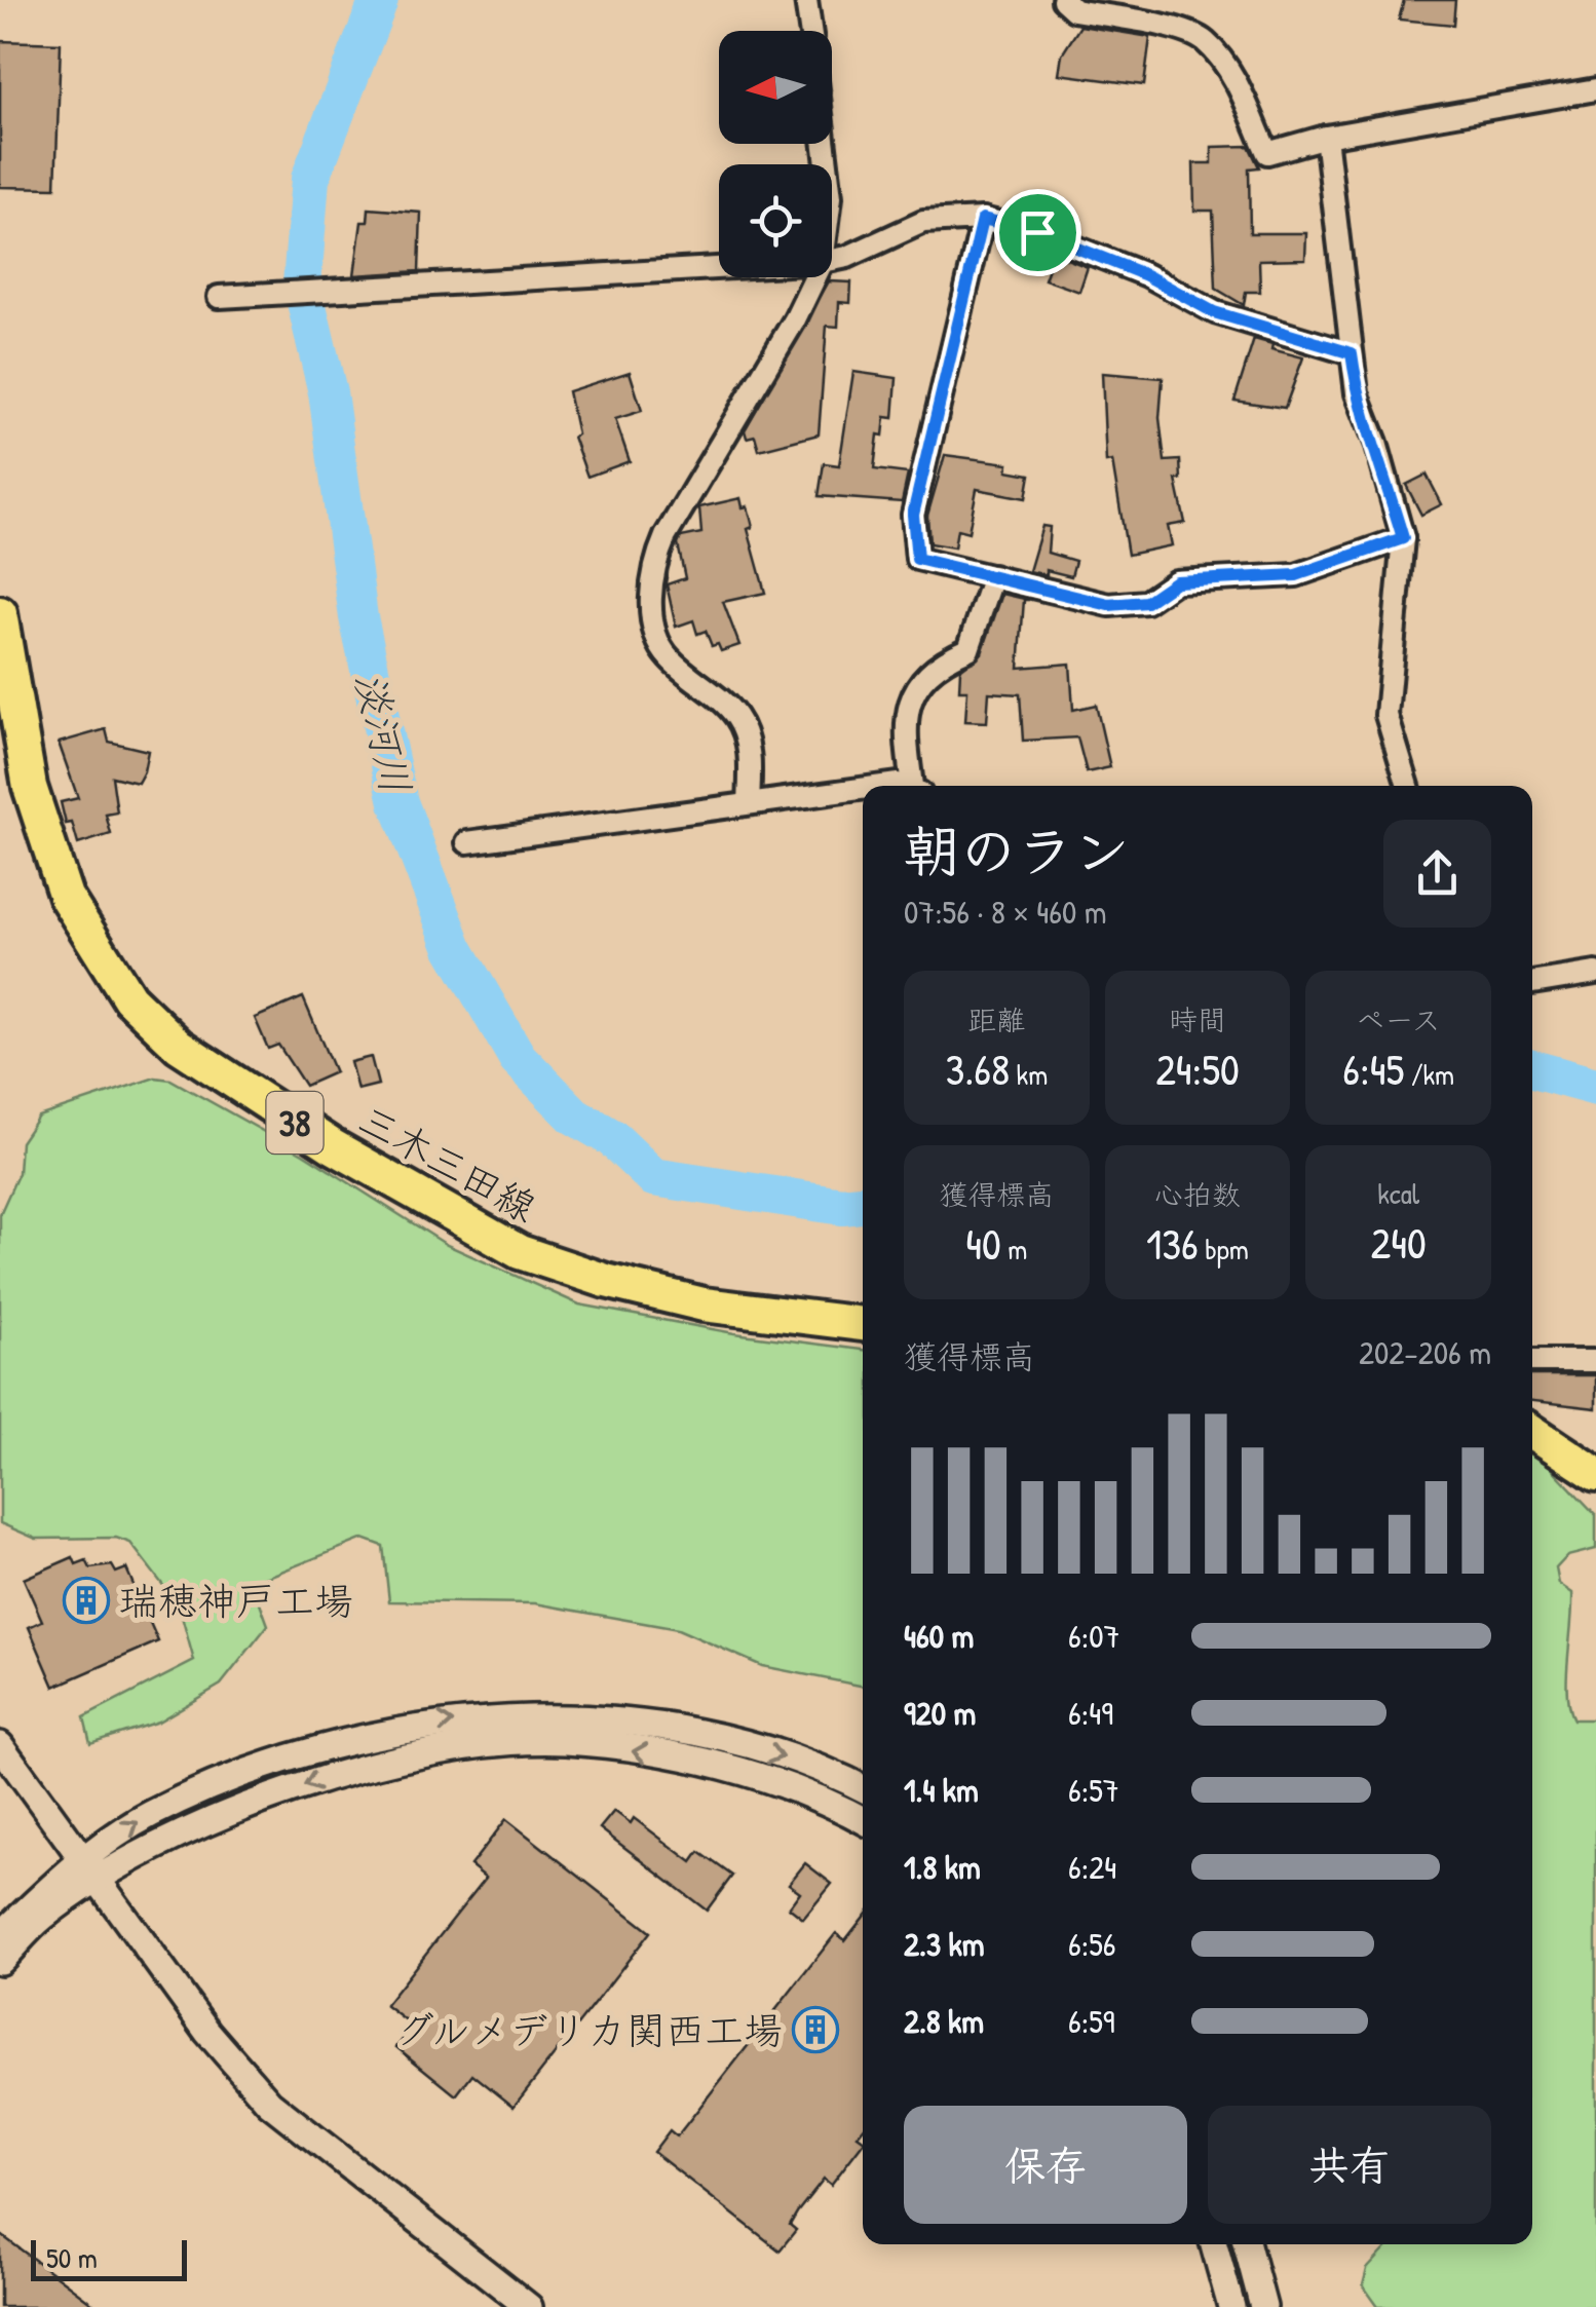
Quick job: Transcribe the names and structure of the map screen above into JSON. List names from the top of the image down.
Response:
{
  "streets": {
    "main road": ["38", "三木三田線"]
  },
  "water": ["淡河川"],
  "places": {
    "building": ["瑞穂神戸工場", "グルメデリカ関西工場"]
  },
  "scale_bar": "50 m",
  "north": "left",
  "page": {
    "heading": ["朝のラン", "07:56 · 8 × 460 m"],
    "stats": [
      ["距離", "3.68 km"],
      ["時間", "24:50"],
      ["ペース", "6:45 /km"],
      ["獲得標高", "40 m"],
      ["心拍数", "136 bpm"],
      ["kcal", "240"]
    ],
    "chart": ["獲得標高", "202–206 m"],
    "list": [
      {
        "name": "460 m",
        "note": "6:07"
      },
      {
        "name": "920 m",
        "note": "6:49"
      },
      {
        "name": "1.4 km",
        "note": "6:57"
      },
      {
        "name": "1.8 km",
        "note": "6:24"
      },
      {
        "name": "2.3 km",
        "note": "6:56"
      },
      {
        "name": "2.8 km",
        "note": "6:59"
      }
    ],
    "buttons": ["保存", "共有"],
    "scale": "50 m"
  }
}
